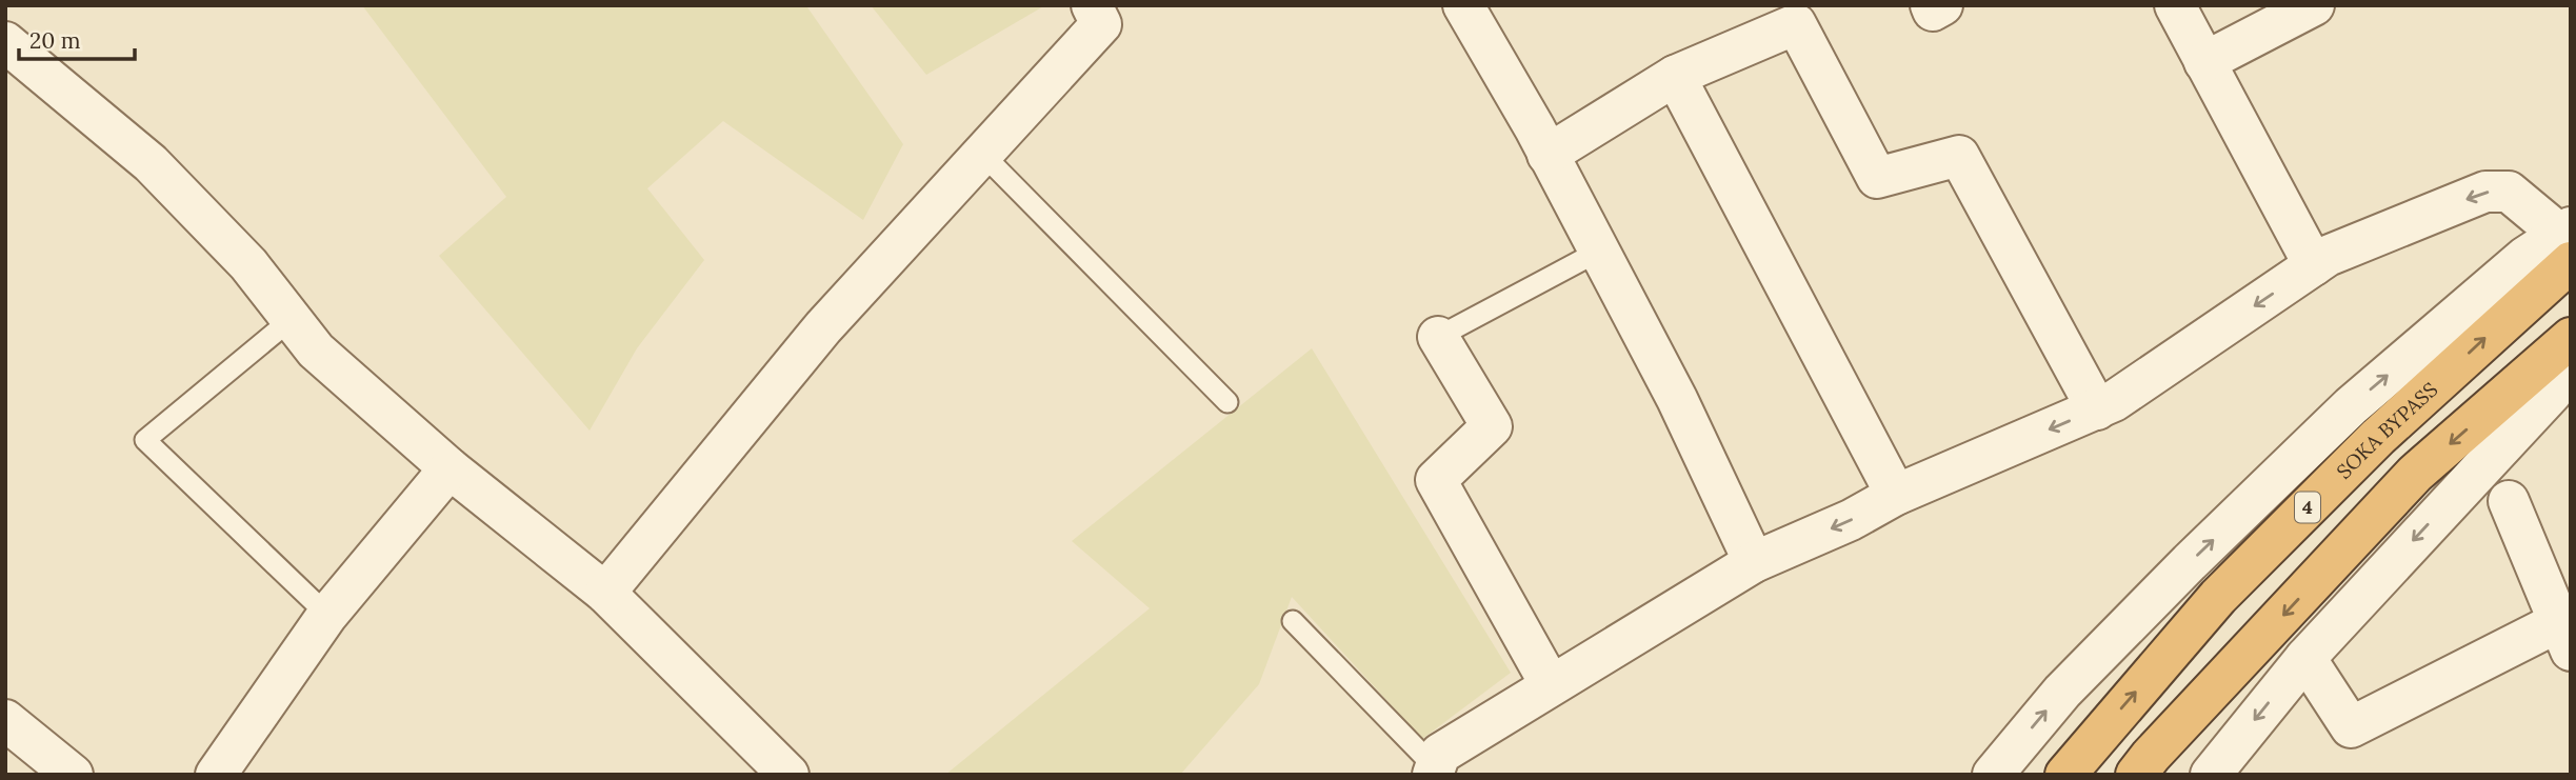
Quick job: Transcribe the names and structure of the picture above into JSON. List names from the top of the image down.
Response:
{
  "streets": {
    "highway": ["SOKA BYPASS", "4"]
  },
  "scale_bar": "20 m"
}
